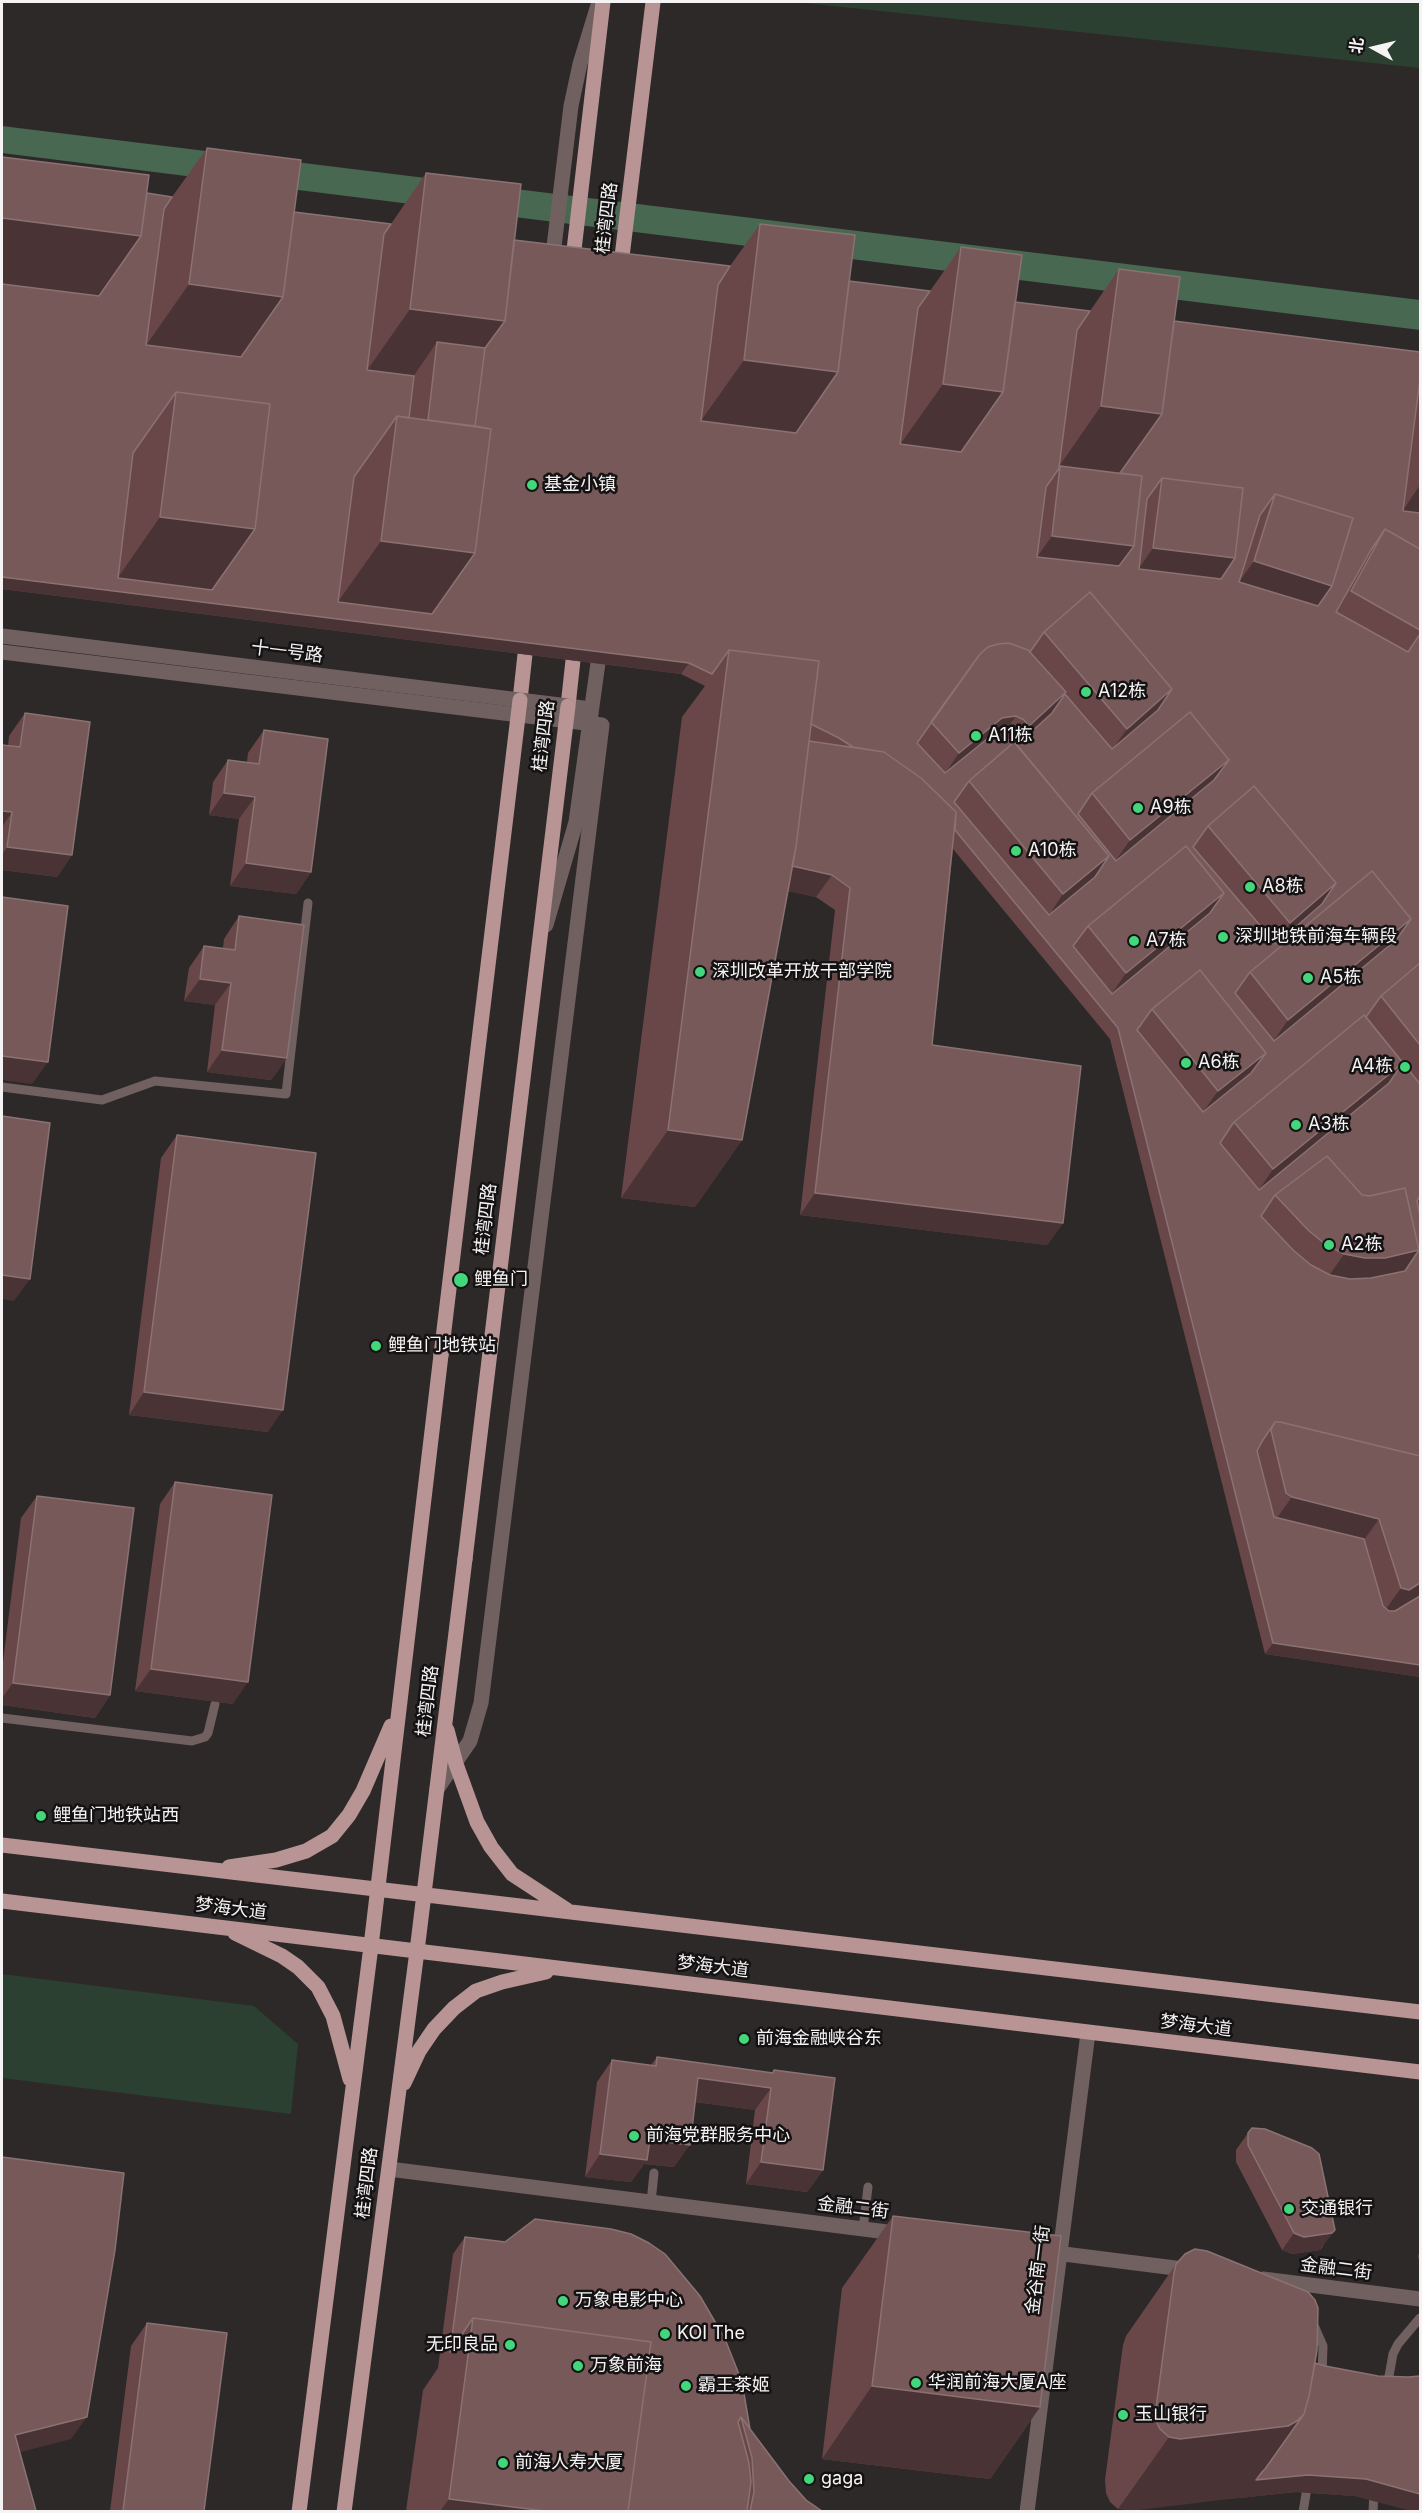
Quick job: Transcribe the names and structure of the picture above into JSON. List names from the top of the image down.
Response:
{
  "streets": {
    "main road": ["桂湾四路", "梦海大道"],
    "street": ["十一号路", "金融二街", "金谷南一街"]
  },
  "crossings": [
    ["桂湾四路", "十一号路"],
    ["桂湾四路", "梦海大道"],
    ["桂湾四路", "金融二街"],
    ["梦海大道", "金谷南一街"]
  ],
  "places": [
    "基金小镇",
    "A12栋",
    "A11栋",
    "A9栋",
    "A10栋",
    "A8栋",
    "深圳地铁前海车辆段",
    "A7栋",
    "深圳改革开放干部学院",
    "A5栋",
    "A6栋",
    "A4栋",
    "A3栋",
    "A2栋",
    "鲤鱼门",
    "鲤鱼门地铁站",
    "鲤鱼门地铁站西",
    "前海金融峡谷东",
    "前海党群服务中心",
    "交通银行",
    "万象电影中心",
    "KOI The",
    "无印良品",
    "万象前海",
    "华润前海大厦A座",
    "霸王茶姬",
    "玉山银行",
    "前海人寿大厦",
    "gaga"
  ],
  "north": "left"
}
